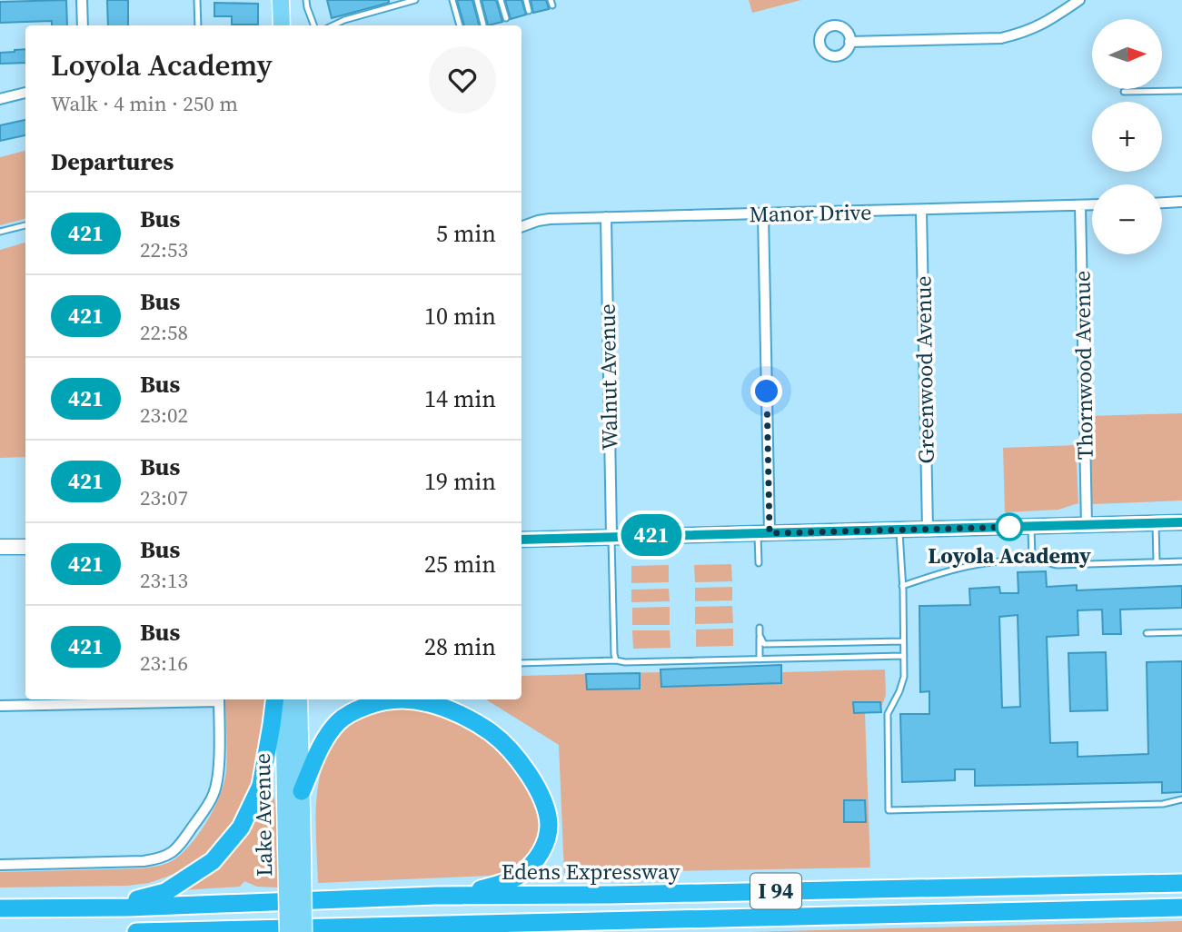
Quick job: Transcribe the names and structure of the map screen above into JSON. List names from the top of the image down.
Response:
{
  "streets": {
    "highway": ["Edens Expressway", "I 94"],
    "main road": ["Lake Avenue"],
    "street": [
      "Manor Drive",
      "Thornwood Avenue",
      "Greenwood Avenue",
      "Walnut Avenue"
    ]
  },
  "crossings": [
    ["Manor Drive", "Thornwood Avenue"],
    ["Manor Drive", "Greenwood Avenue"],
    ["Manor Drive", "Walnut Avenue"]
  ],
  "places": ["Loyola Academy"],
  "lines": ["bus line 421"],
  "north": "right",
  "page": {
    "on_map": "421",
    "map_buttons": ["+", "−"],
    "heading": [
      ["Loyola Academy", "Walk · 4 min · 250 m"],
      "Departures"
    ],
    "list": [
      {
        "mark": "421",
        "name": "Bus",
        "note": "22:53",
        "value": "5 min"
      },
      {
        "mark": "421",
        "name": "Bus",
        "note": "22:58",
        "value": "10 min"
      },
      {
        "mark": "421",
        "name": "Bus",
        "note": "23:02",
        "value": "14 min"
      },
      {
        "mark": "421",
        "name": "Bus",
        "note": "23:07",
        "value": "19 min"
      },
      {
        "mark": "421",
        "name": "Bus",
        "note": "23:13",
        "value": "25 min"
      },
      {
        "mark": "421",
        "name": "Bus",
        "note": "23:16",
        "value": "28 min"
      }
    ]
  }
}
